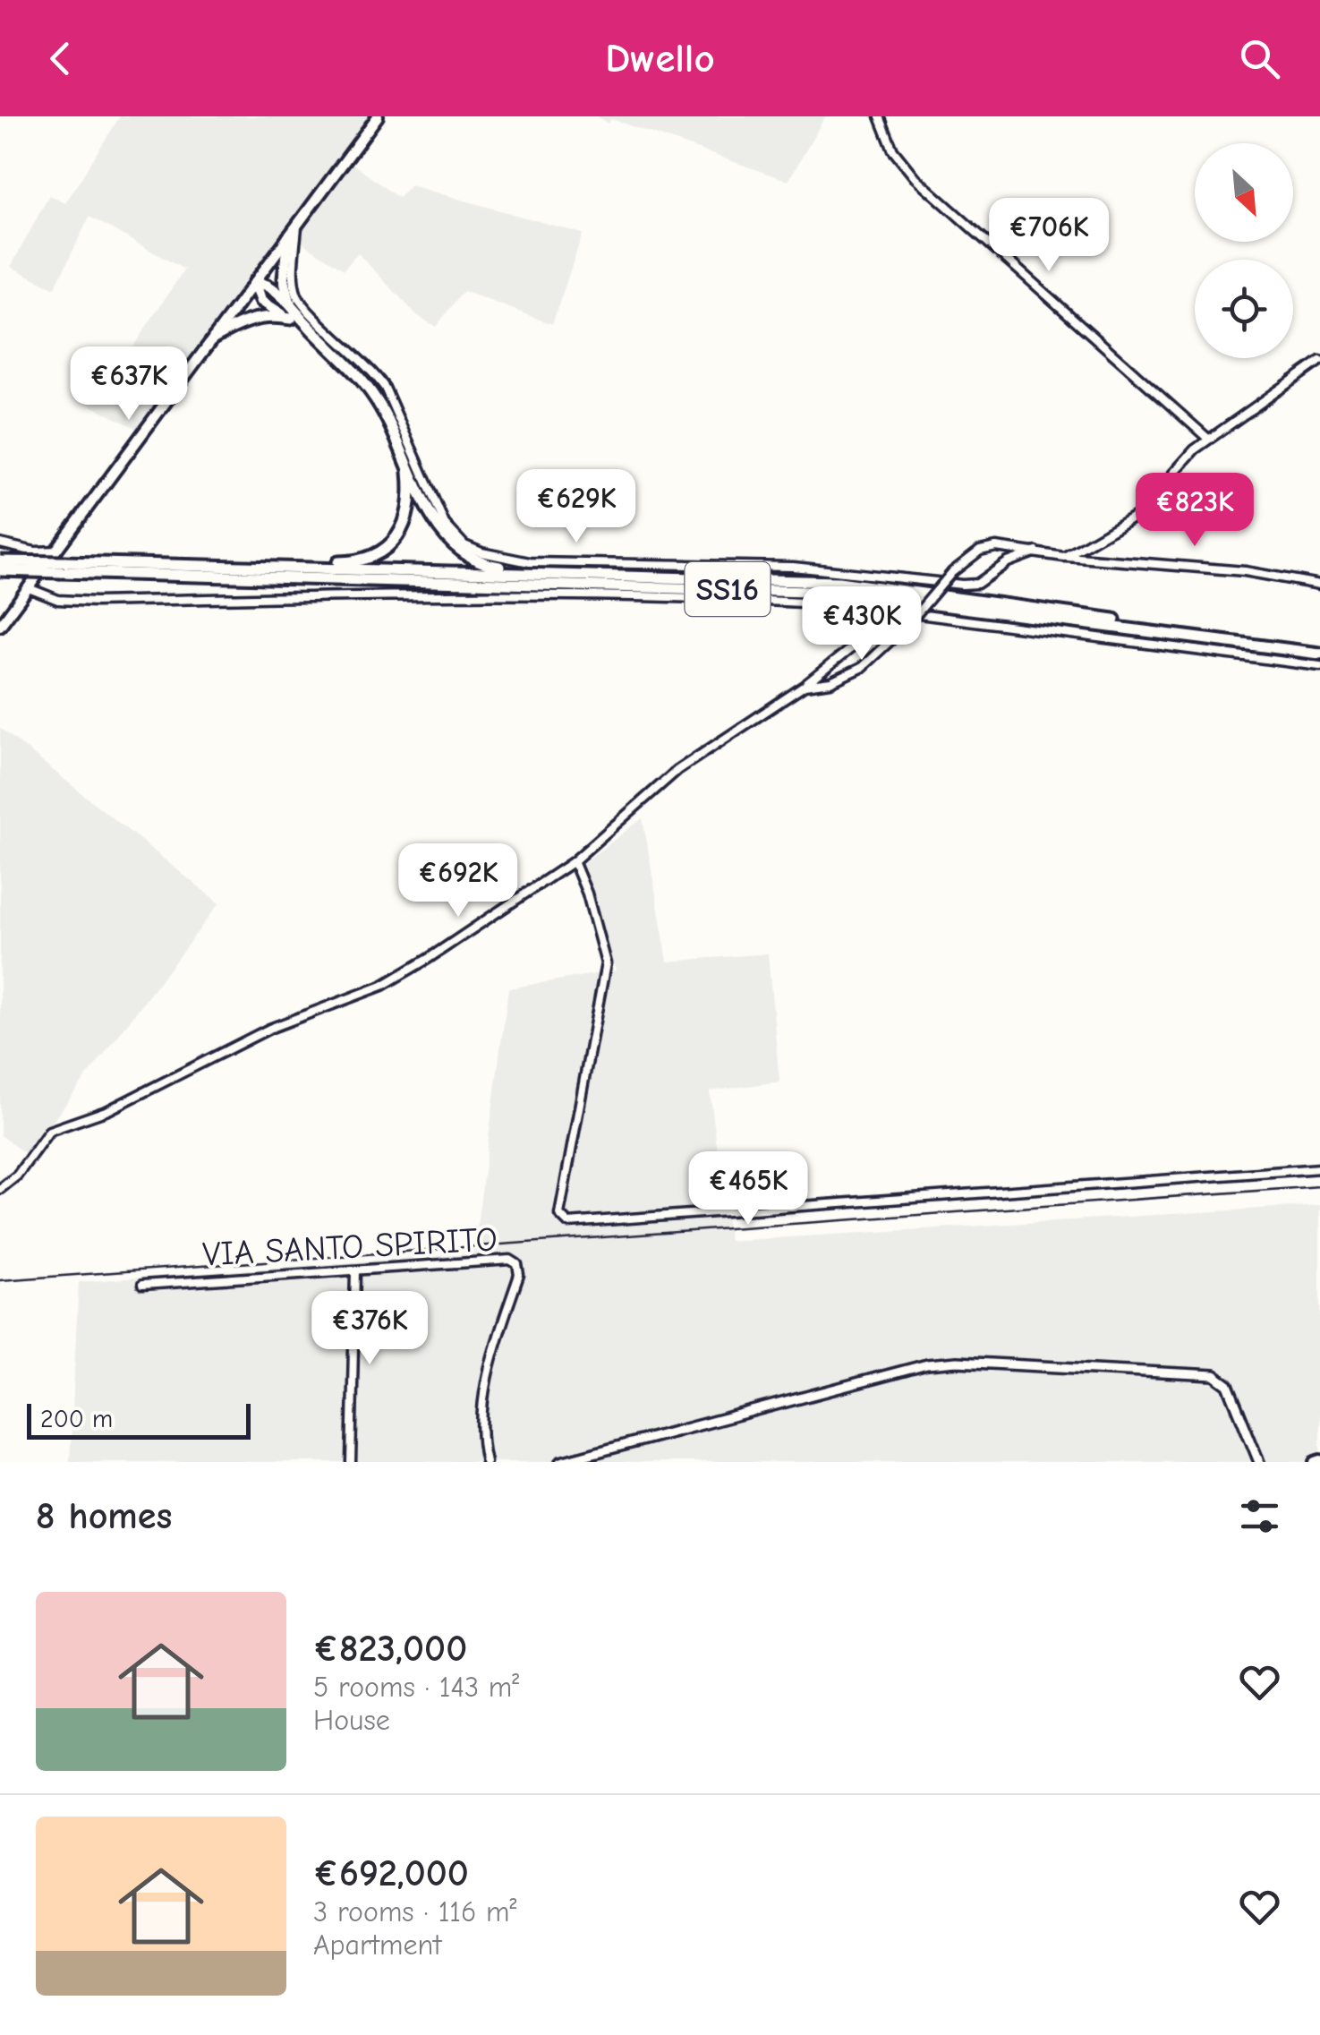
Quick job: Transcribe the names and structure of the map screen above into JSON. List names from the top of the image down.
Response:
{
  "streets": {
    "highway": ["SS16"],
    "street": ["VIA SANTO SPIRITO"]
  },
  "scale_bar": "200 m",
  "north": "bottom right",
  "page": {
    "header": "Dwello",
    "price": [
      "€706K",
      "€637K",
      "€629K",
      "€823K",
      "€430K",
      "€692K",
      "€465K",
      "€376K"
    ],
    "scale": "200 m",
    "heading": "8 homes",
    "list": [
      {
        "name": "€823,000",
        "note": "5 rooms · 143 m² · House"
      },
      {
        "name": "€692,000",
        "note": "3 rooms · 116 m² · Apartment"
      }
    ]
  }
}
